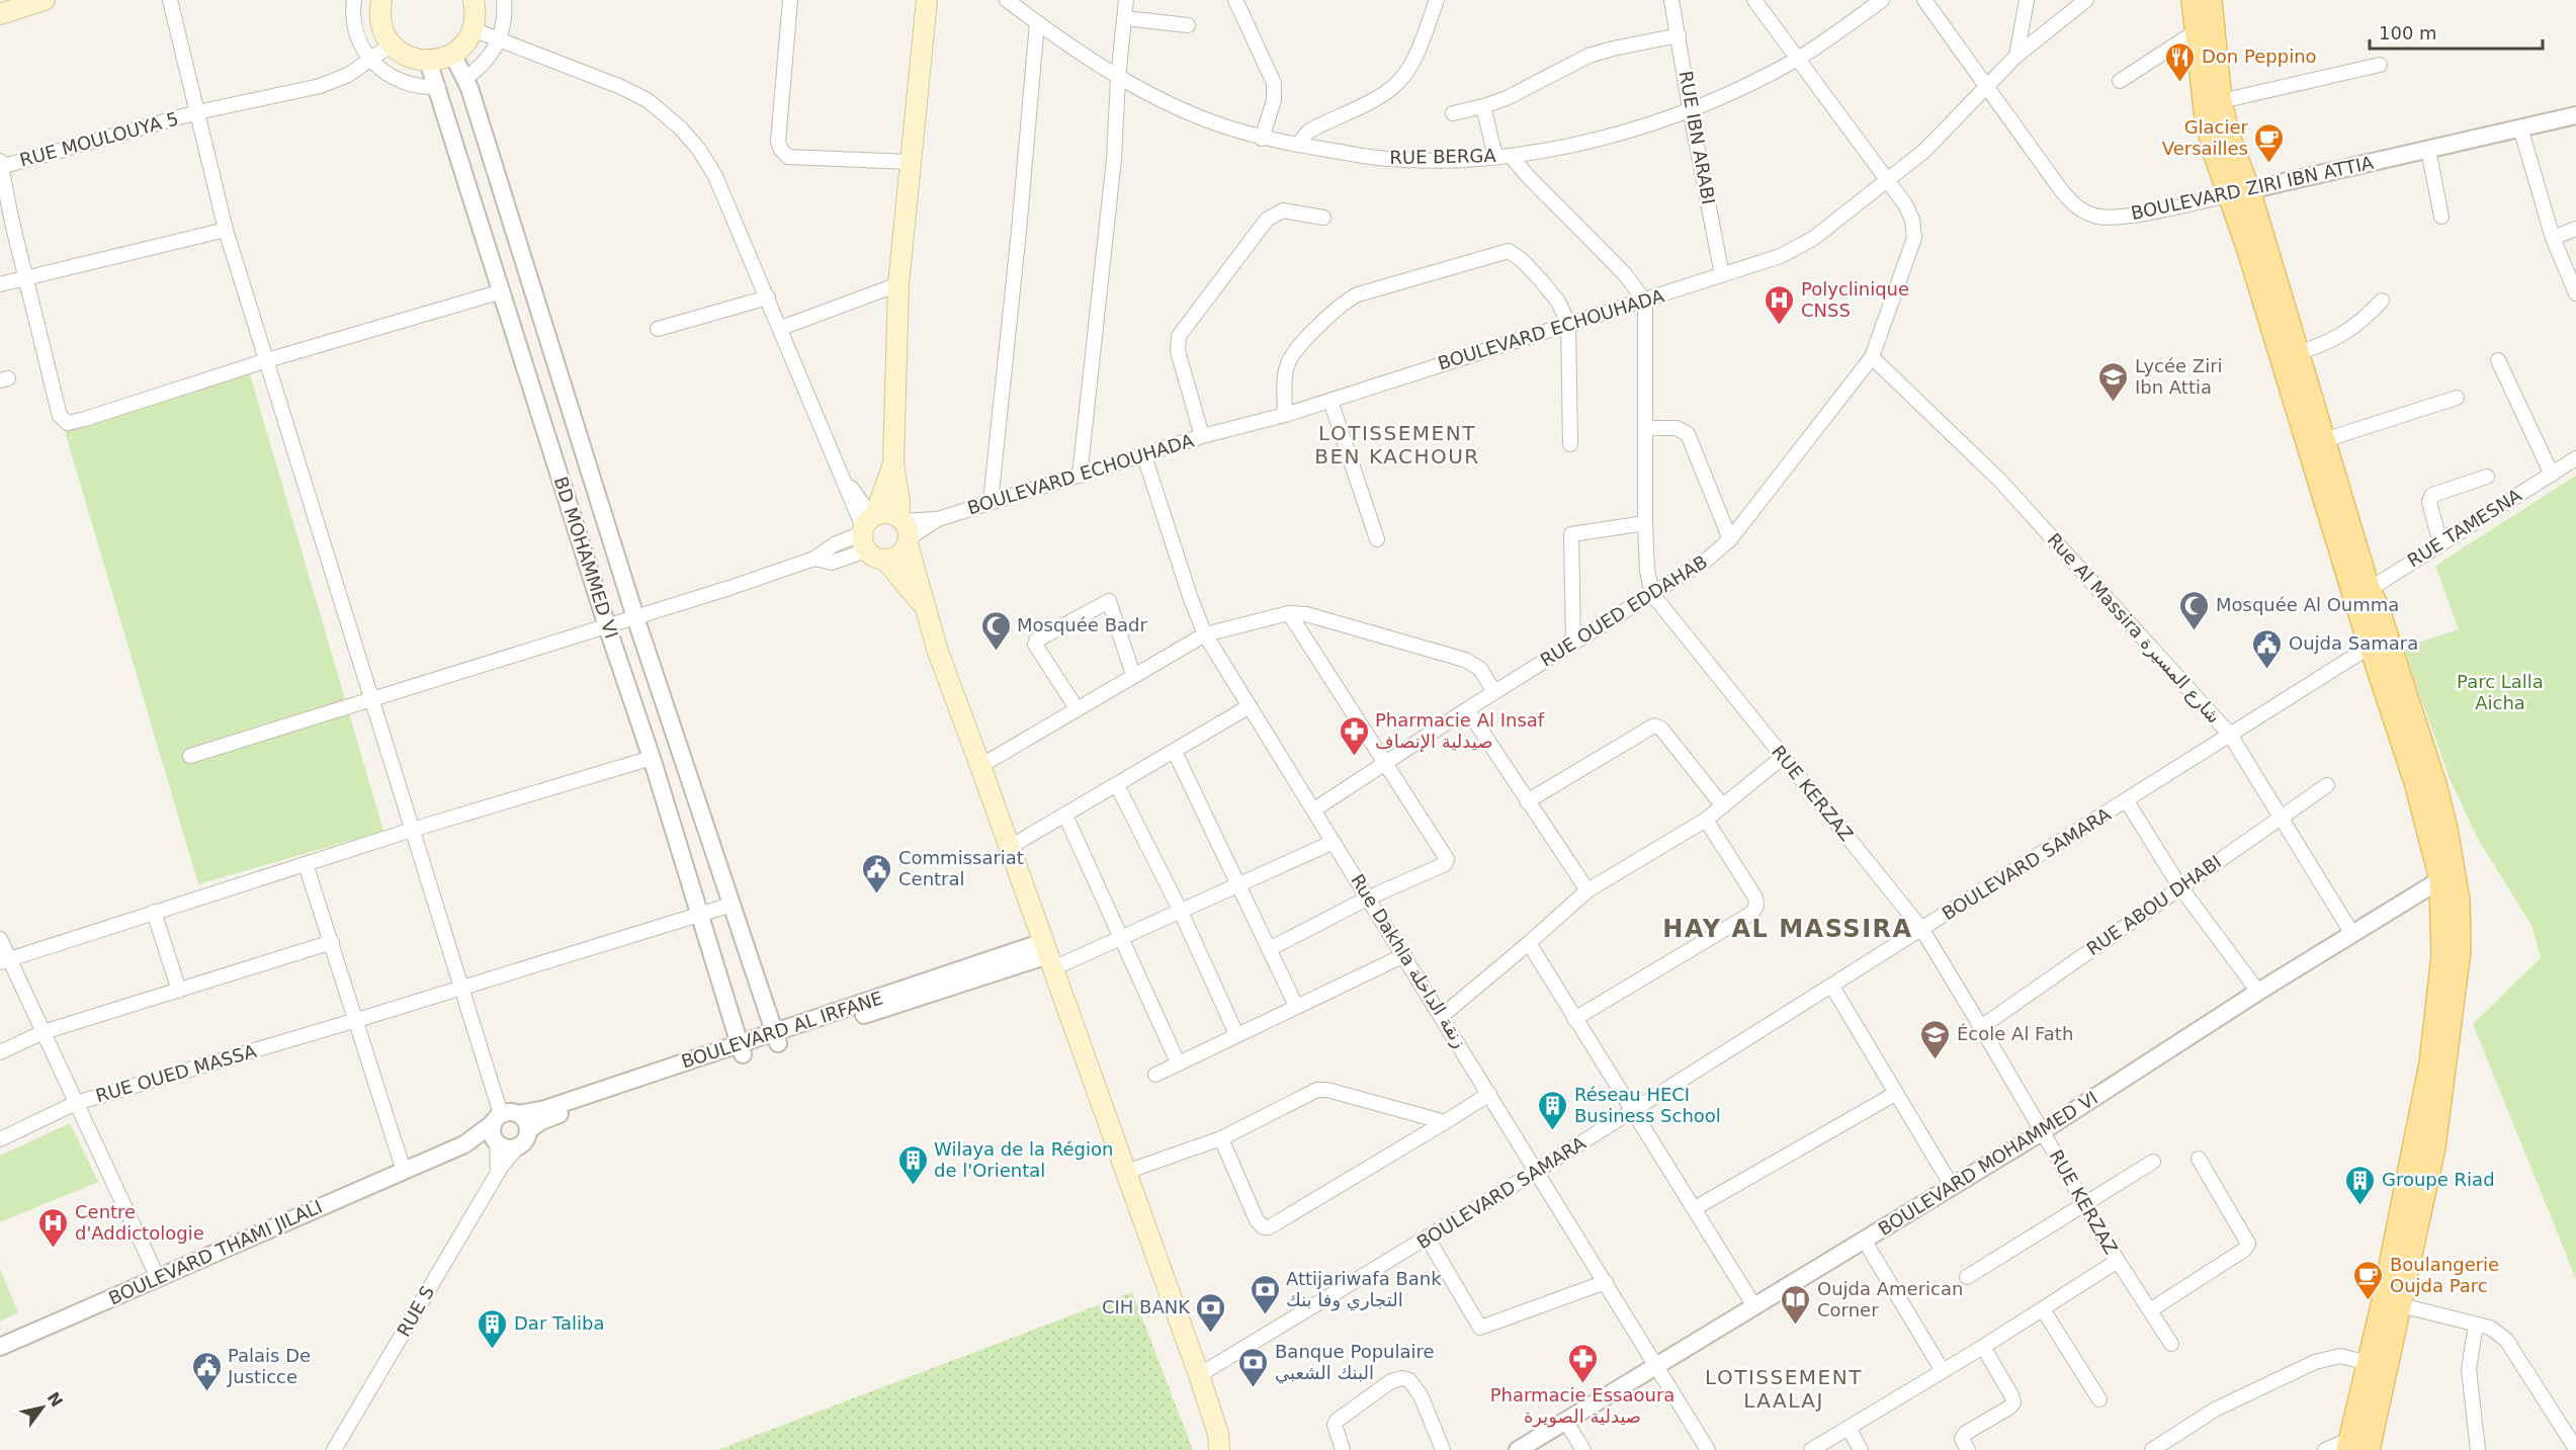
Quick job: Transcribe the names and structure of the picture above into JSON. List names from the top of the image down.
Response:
{
  "streets": {
    "street": [
      "RUE IBN ARABI",
      "RUE MOULOUYA 5",
      "RUE BERGA",
      "BOULEVARD ZIRI IBN ATTIA",
      "BOULEVARD ECHOUHADA",
      "RUE TAMESNA",
      "BD MOHAMMED VI",
      "RUE OUED EDDAHAB",
      "Rue Al Massira شارع المسيرة",
      "RUE KERZAZ",
      "BOULEVARD SAMARA",
      "RUE ABOU DHABI",
      "Rue Dakhla زنقة الداخلة",
      "BOULEVARD AL IRFANE",
      "RUE OUED MASSA",
      "BOULEVARD MOHAMMED VI",
      "BOULEVARD THAMI JILALI",
      "RUE S"
    ]
  },
  "crossings": [
    ["RUE IBN ARABI", "RUE BERGA"],
    ["RUE IBN ARABI", "BOULEVARD ECHOUHADA"],
    ["RUE BERGA", "RUE OUED EDDAHAB"],
    ["BOULEVARD ZIRI IBN ATTIA", "BOULEVARD ECHOUHADA"],
    ["BOULEVARD ECHOUHADA", "RUE OUED EDDAHAB"],
    ["BOULEVARD ECHOUHADA", "Rue Dakhla زنقة الداخلة"],
    ["BD MOHAMMED VI", "BOULEVARD AL IRFANE"],
    ["BD MOHAMMED VI", "RUE OUED MASSA"],
    ["RUE OUED EDDAHAB", "Rue Al Massira شارع المسيرة"],
    ["RUE OUED EDDAHAB", "RUE KERZAZ"],
    ["RUE OUED EDDAHAB", "Rue Dakhla زنقة الداخلة"],
    ["Rue Al Massira شارع المسيرة", "BOULEVARD SAMARA"],
    ["Rue Al Massira شارع المسيرة", "RUE ABOU DHABI"],
    ["Rue Al Massira شارع المسيرة", "BOULEVARD MOHAMMED VI"],
    ["RUE KERZAZ", "BOULEVARD SAMARA"],
    ["RUE KERZAZ", "RUE ABOU DHABI"],
    ["RUE KERZAZ", "BOULEVARD MOHAMMED VI"],
    ["BOULEVARD SAMARA", "Rue Dakhla زنقة الداخلة"],
    ["Rue Dakhla زنقة الداخلة", "BOULEVARD MOHAMMED VI"],
    ["BOULEVARD AL IRFANE", "BOULEVARD THAMI JILALI"],
    ["BOULEVARD AL IRFANE", "RUE S"],
    ["BOULEVARD THAMI JILALI", "RUE S"]
  ],
  "districts": ["LOTISSEMENT BEN KACHOUR", "HAY AL MASSIRA", "LOTISSEMENT LAALAJ"],
  "parks": ["Parc Lalla Aicha"],
  "places": {
    "restaurant": ["Don Peppino"],
    "cafe": ["Glacier Versailles", "Boulangerie Oujda Parc"],
    "hospital": ["Polyclinique CNSS", "Centre d'Addictologie"],
    "school or university": ["Lycée Ziri Ibn Attia", "École Al Fath"],
    "mosque": ["Mosquée Al Oumma", "Mosquée Badr"],
    "public building": ["Oujda Samara", "Commissariat Central", "Palais De Justicce"],
    "pharmacy": ["Pharmacie Al Insaf صيدلية الإنصاف", "Pharmacie Essaoura صيدلية الصويرة"],
    "building": [
      "Réseau HECI Business School",
      "Wilaya de la Région de l'Oriental",
      "Groupe Riad",
      "Dar Taliba"
    ],
    "bank": ["Attijariwafa Bank التجاري وفا بنك", "CIH BANK", "Banque Populaire البنك الشعبي"],
    "library": ["Oujda American Corner"]
  },
  "scale_bar": "100 m",
  "north": "top right"
}
